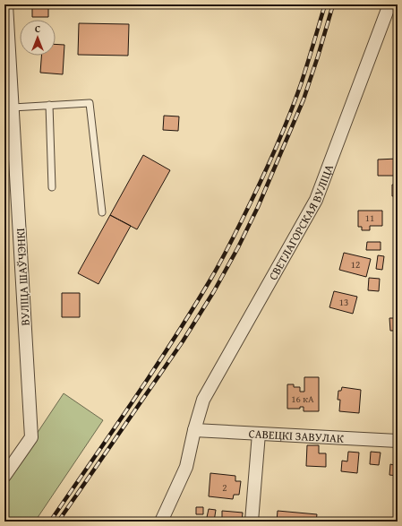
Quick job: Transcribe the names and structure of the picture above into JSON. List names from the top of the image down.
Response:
{
  "streets": {
    "street": ["СВЕТЛАГОРСКАЯ ВУЛІЦА", "ВУЛІЦА ШАЎЧЭНКІ", "САВЕЦКІ ЗАВУЛАК"]
  },
  "crossings": [
    ["СВЕТЛАГОРСКАЯ ВУЛІЦА", "САВЕЦКІ ЗАВУЛАК"]
  ],
  "house_numbers": [
    "11",
    "12",
    "13",
    "16 кА",
    "2"
  ],
  "north": "top"
}
